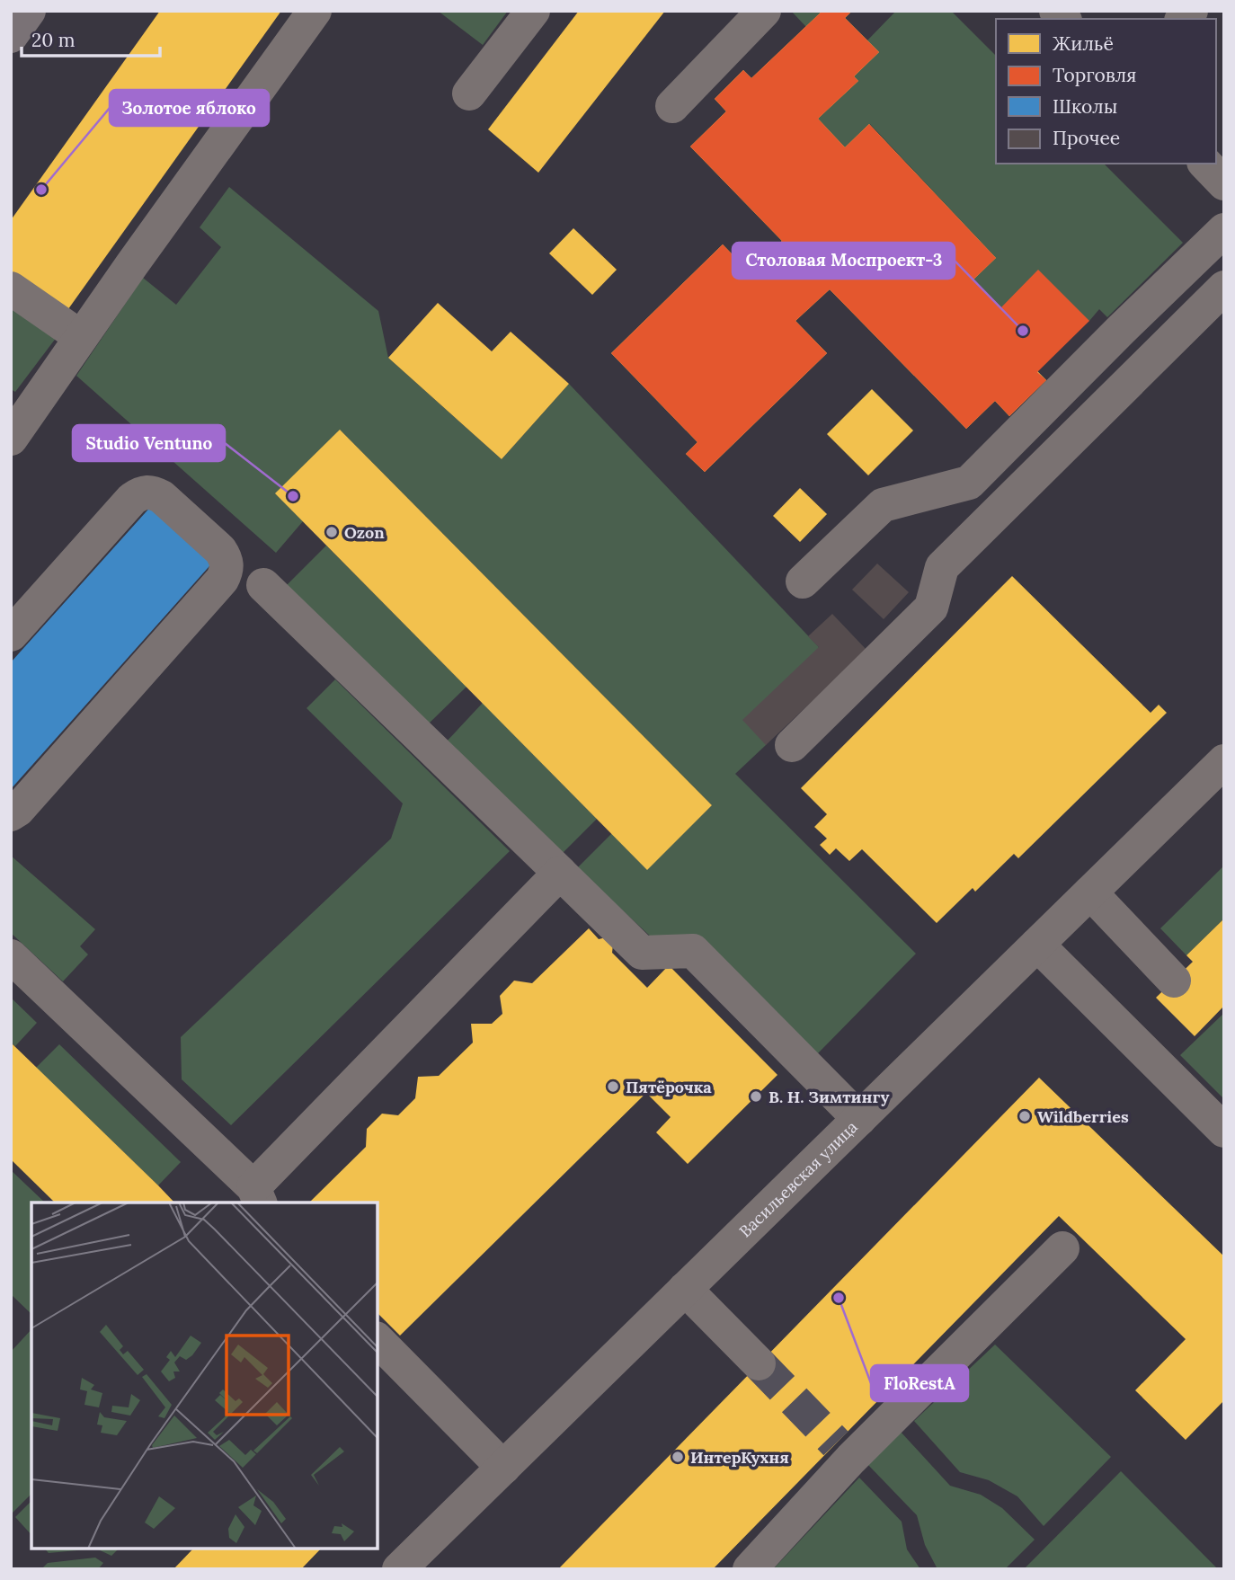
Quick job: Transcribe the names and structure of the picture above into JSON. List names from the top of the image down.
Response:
{
  "streets": {
    "street": ["Васильевская улица"]
  },
  "places": [
    "Золотое яблоко",
    "Столовая Моспроект-3",
    "Studio Ventuno",
    "Ozon",
    "Пятёрочка",
    "В. Н. Зимтингу",
    "Wildberries",
    "FloRestA",
    "ИнтерКухня"
  ],
  "legend": [
    "Жильё",
    "Торговля",
    "Школы",
    "Прочее"
  ],
  "scale_bar": "20 m"
}
